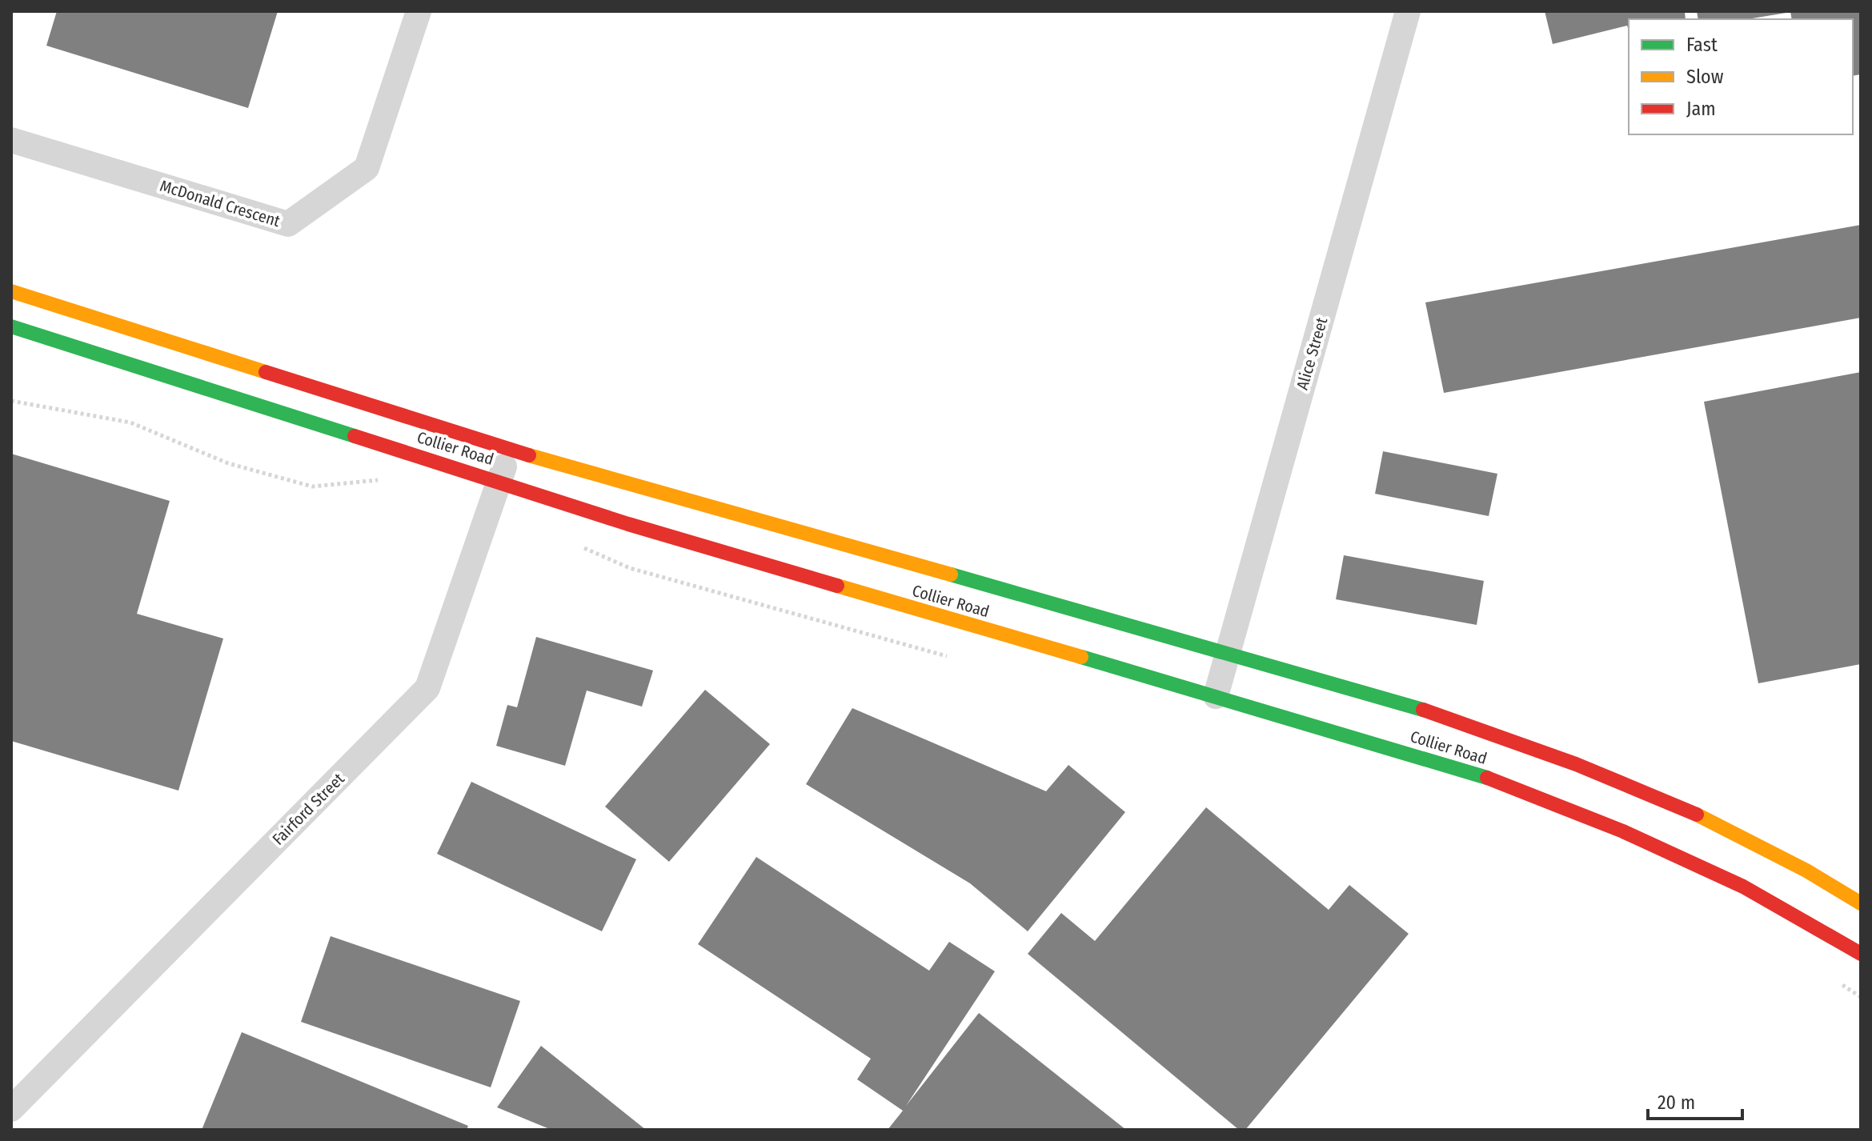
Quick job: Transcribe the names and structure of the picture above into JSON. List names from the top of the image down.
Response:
{
  "streets": {
    "main road": ["Collier Road"],
    "street": ["McDonald Crescent", "Alice Street", "Fairford Street"]
  },
  "crossings": [
    ["Alice Street", "Collier Road"],
    ["Collier Road", "Fairford Street"]
  ],
  "legend": ["Fast", "Slow", "Jam"],
  "scale_bar": "20 m"
}
